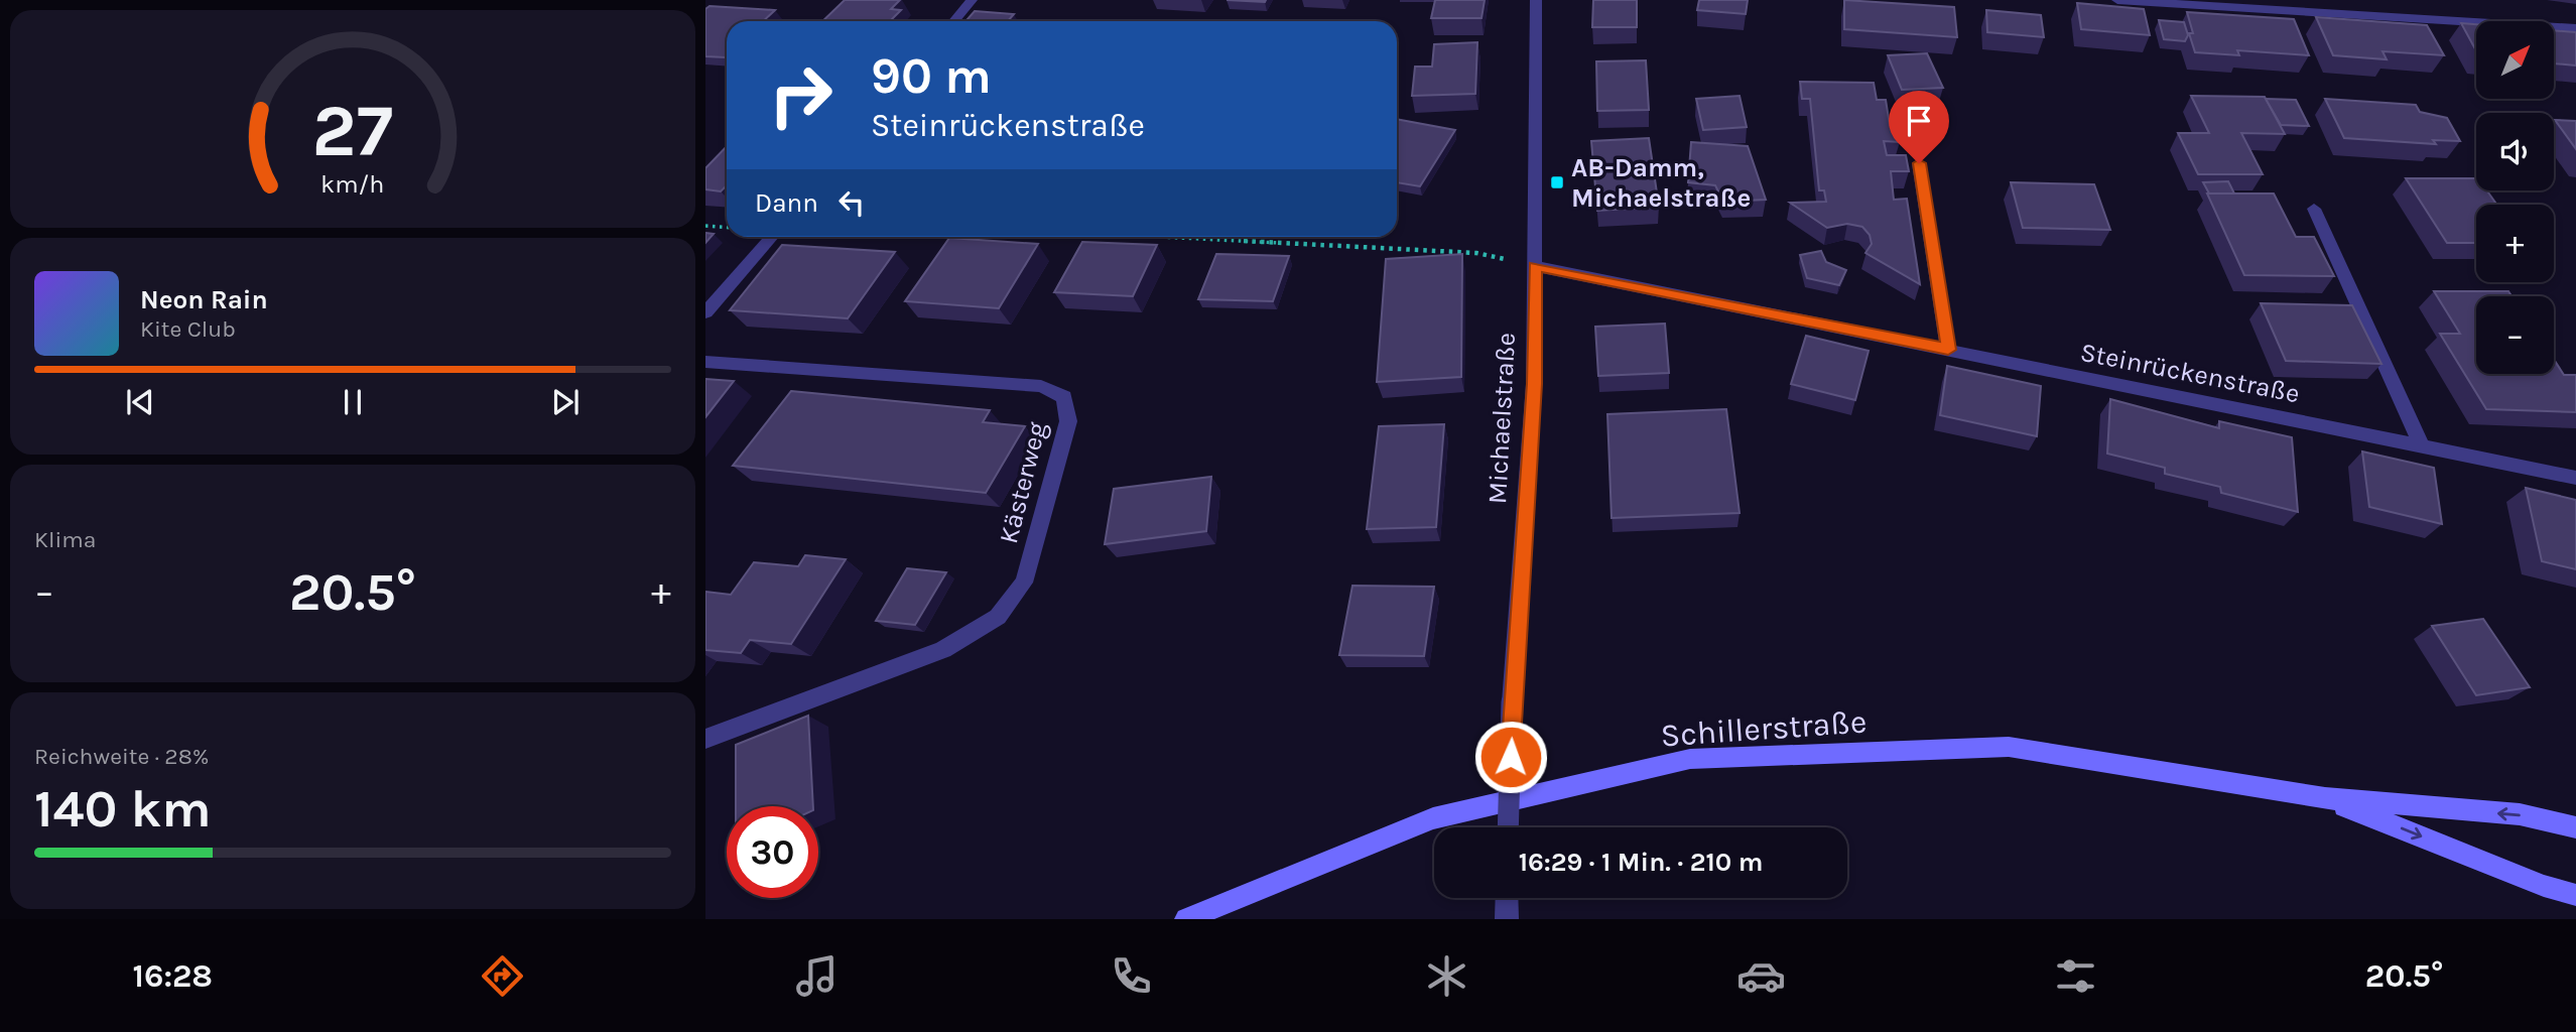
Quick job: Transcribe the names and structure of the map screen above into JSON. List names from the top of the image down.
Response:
{
  "streets": {
    "main road": ["Schillerstraße"],
    "street": ["Steinrückenstraße", "Michaelstraße", "Kästerweg"]
  },
  "crossings": [
    ["Steinrückenstraße", "Michaelstraße"]
  ],
  "places": {
    "transit": ["AB-Damm, Michaelstraße"]
  },
  "north": "top right",
  "page": {
    "map_buttons": ["+", "−"],
    "turn": ["90 m", "Steinrückenstraße"],
    "then": "Dann",
    "song": ["Neon Rain", "Kite Club"],
    "tile": [
      "Klima",
      ["Reichweite · 28%", "140 km"]
    ],
    "heat": ["−", "20.5°", "+"],
    "limit": "30",
    "trip": "16:29 · 1 Min. · 210 m",
    "tabs": ["16:28", "20.5°"],
    "gauge": ["27", "km/h"]
  }
}
